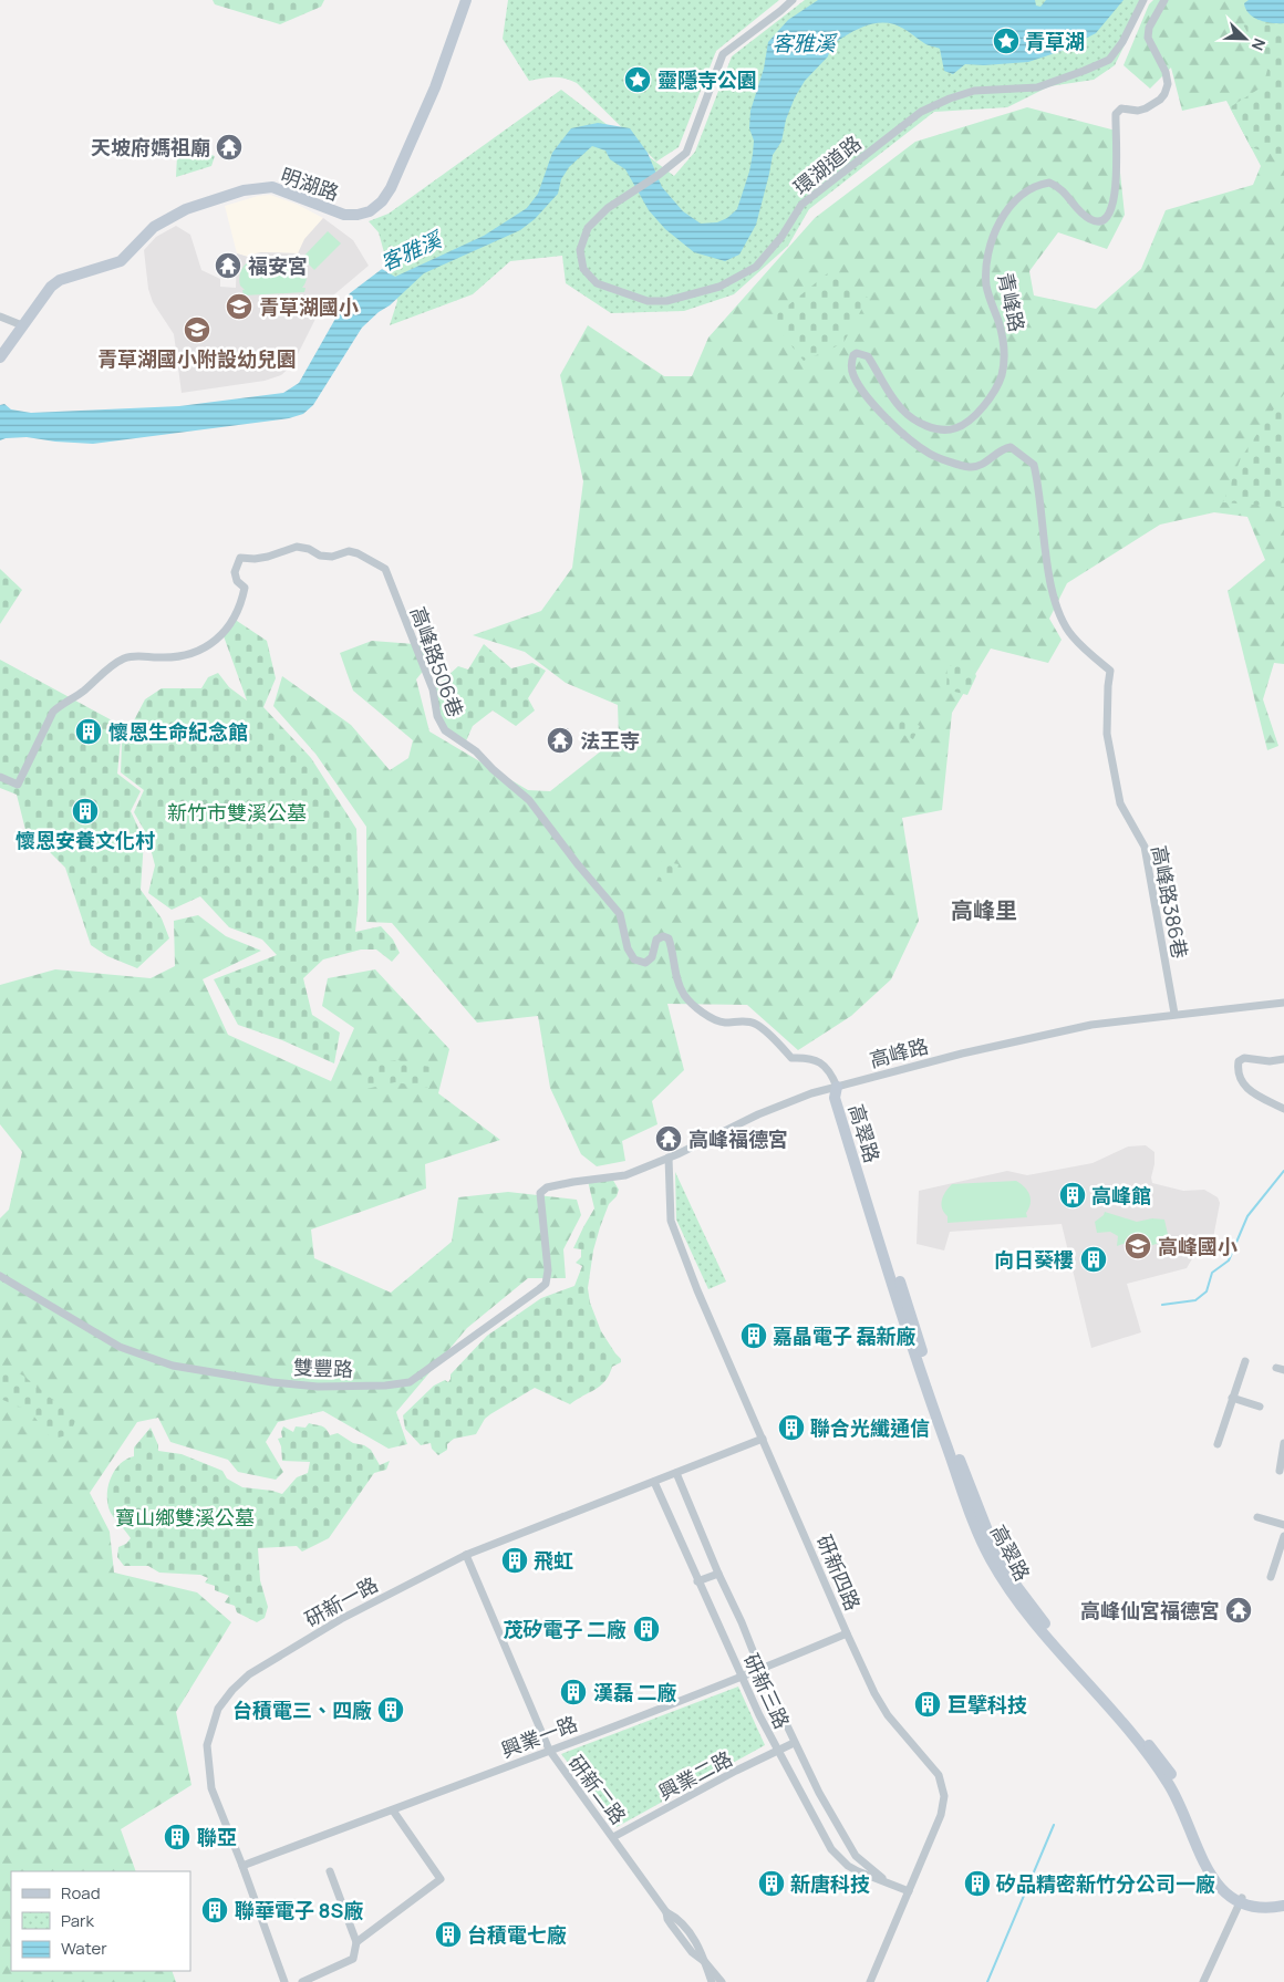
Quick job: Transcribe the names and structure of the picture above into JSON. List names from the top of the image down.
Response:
{
  "streets": {
    "street": [
      "環湖道路",
      "明湖路",
      "青峰路",
      "高峰路506巷",
      "高峰路386巷",
      "高峰路",
      "高翠路",
      "雙豐路",
      "研新四路",
      "研新一路",
      "研新三路",
      "興業一路",
      "興業二路",
      "研新二路"
    ]
  },
  "crossings": [
    ["青峰路", "高峰路386巷"],
    ["高峰路506巷", "高峰路"],
    ["高峰路506巷", "高翠路"],
    ["高峰路386巷", "高峰路"],
    ["高峰路", "高翠路"],
    ["高峰路", "雙豐路"],
    ["高峰路", "研新四路"],
    ["研新四路", "研新一路"],
    ["研新四路", "研新三路"],
    ["研新四路", "興業一路"],
    ["研新一路", "研新三路"],
    ["研新一路", "興業一路"],
    ["研新一路", "研新二路"],
    ["研新三路", "興業一路"],
    ["研新三路", "興業二路"],
    ["興業一路", "研新二路"],
    ["興業二路", "研新二路"]
  ],
  "districts": ["高峰里"],
  "water": ["客雅溪"],
  "parks": ["新竹市雙溪公墓", "寶山鄉雙溪公墓"],
  "places": {
    "place": ["青草湖", "靈隱寺公園"],
    "temple": [
      "天坡府媽祖廟",
      "福安宮",
      "法王寺",
      "高峰福德宮",
      "高峰仙宮福德宮"
    ],
    "school or university": ["青草湖國小", "青草湖國小附設幼兒園", "高峰國小"],
    "building": [
      "懷恩生命紀念館",
      "懷恩安養文化村",
      "高峰館",
      "向日葵樓",
      "嘉晶電子 磊新廠",
      "聯合光纖通信",
      "飛虹",
      "茂矽電子 二廠",
      "漢磊 二廠",
      "巨擘科技",
      "台積電三、四廠",
      "聯亞",
      "新唐科技",
      "矽品精密新竹分公司一廠",
      "聯華電子 8S廠",
      "台積電七廠"
    ]
  },
  "legend": ["Road", "Park", "Water"],
  "north": "bottom right"
}
